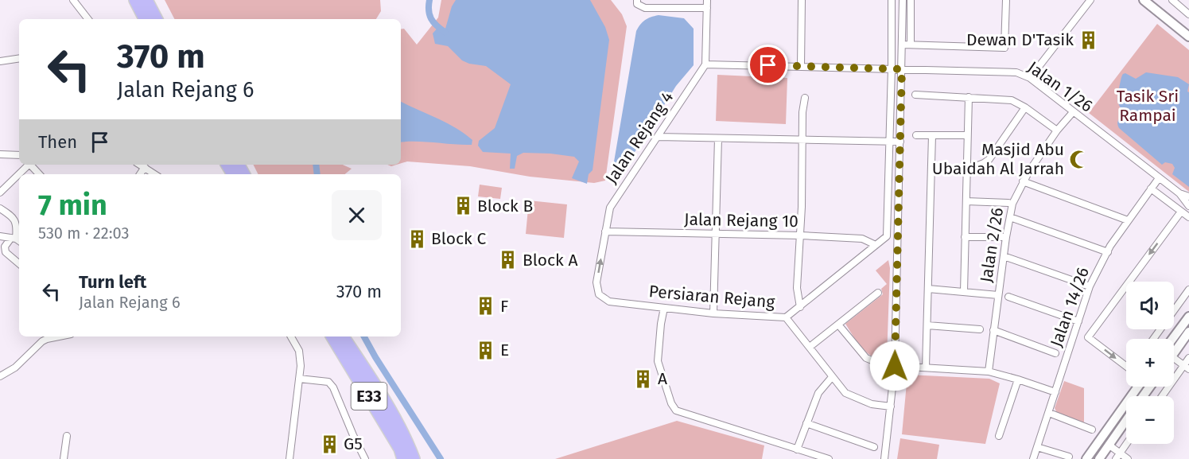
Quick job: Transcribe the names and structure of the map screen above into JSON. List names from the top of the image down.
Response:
{
  "streets": {
    "highway": ["E33"],
    "street": [
      "Jalan 1/26",
      "Jalan Rejang 4",
      "Jalan Rejang 10",
      "Jalan 2/26",
      "Persiaran Rejang",
      "Jalan 14/26"
    ]
  },
  "crossings": [
    ["Jalan 1/26", "Jalan Rejang 4"],
    ["Jalan 1/26", "Jalan 2/26"],
    ["Jalan 1/26", "Persiaran Rejang"],
    ["Jalan 1/26", "Jalan 14/26"],
    ["Jalan Rejang 4", "Persiaran Rejang"],
    ["Jalan Rejang 10", "Persiaran Rejang"]
  ],
  "parks": ["Tasik Sri Rampai"],
  "places": {
    "building": [
      "Dewan D'Tasik",
      "Block B",
      "Block C",
      "Block A",
      "F",
      "E",
      "A",
      "G5"
    ],
    "mosque": ["Masjid Abu Ubaidah Al Jarrah"]
  },
  "page": {
    "turn": ["370 m", "Jalan Rejang 6"],
    "then": "Then",
    "heading": ["7 min", "530 m · 22:03"],
    "list": [
      {
        "name": "Turn left",
        "note": "Jalan Rejang 6",
        "value": "370 m"
      }
    ],
    "map_buttons": ["+", "−"]
  }
}
